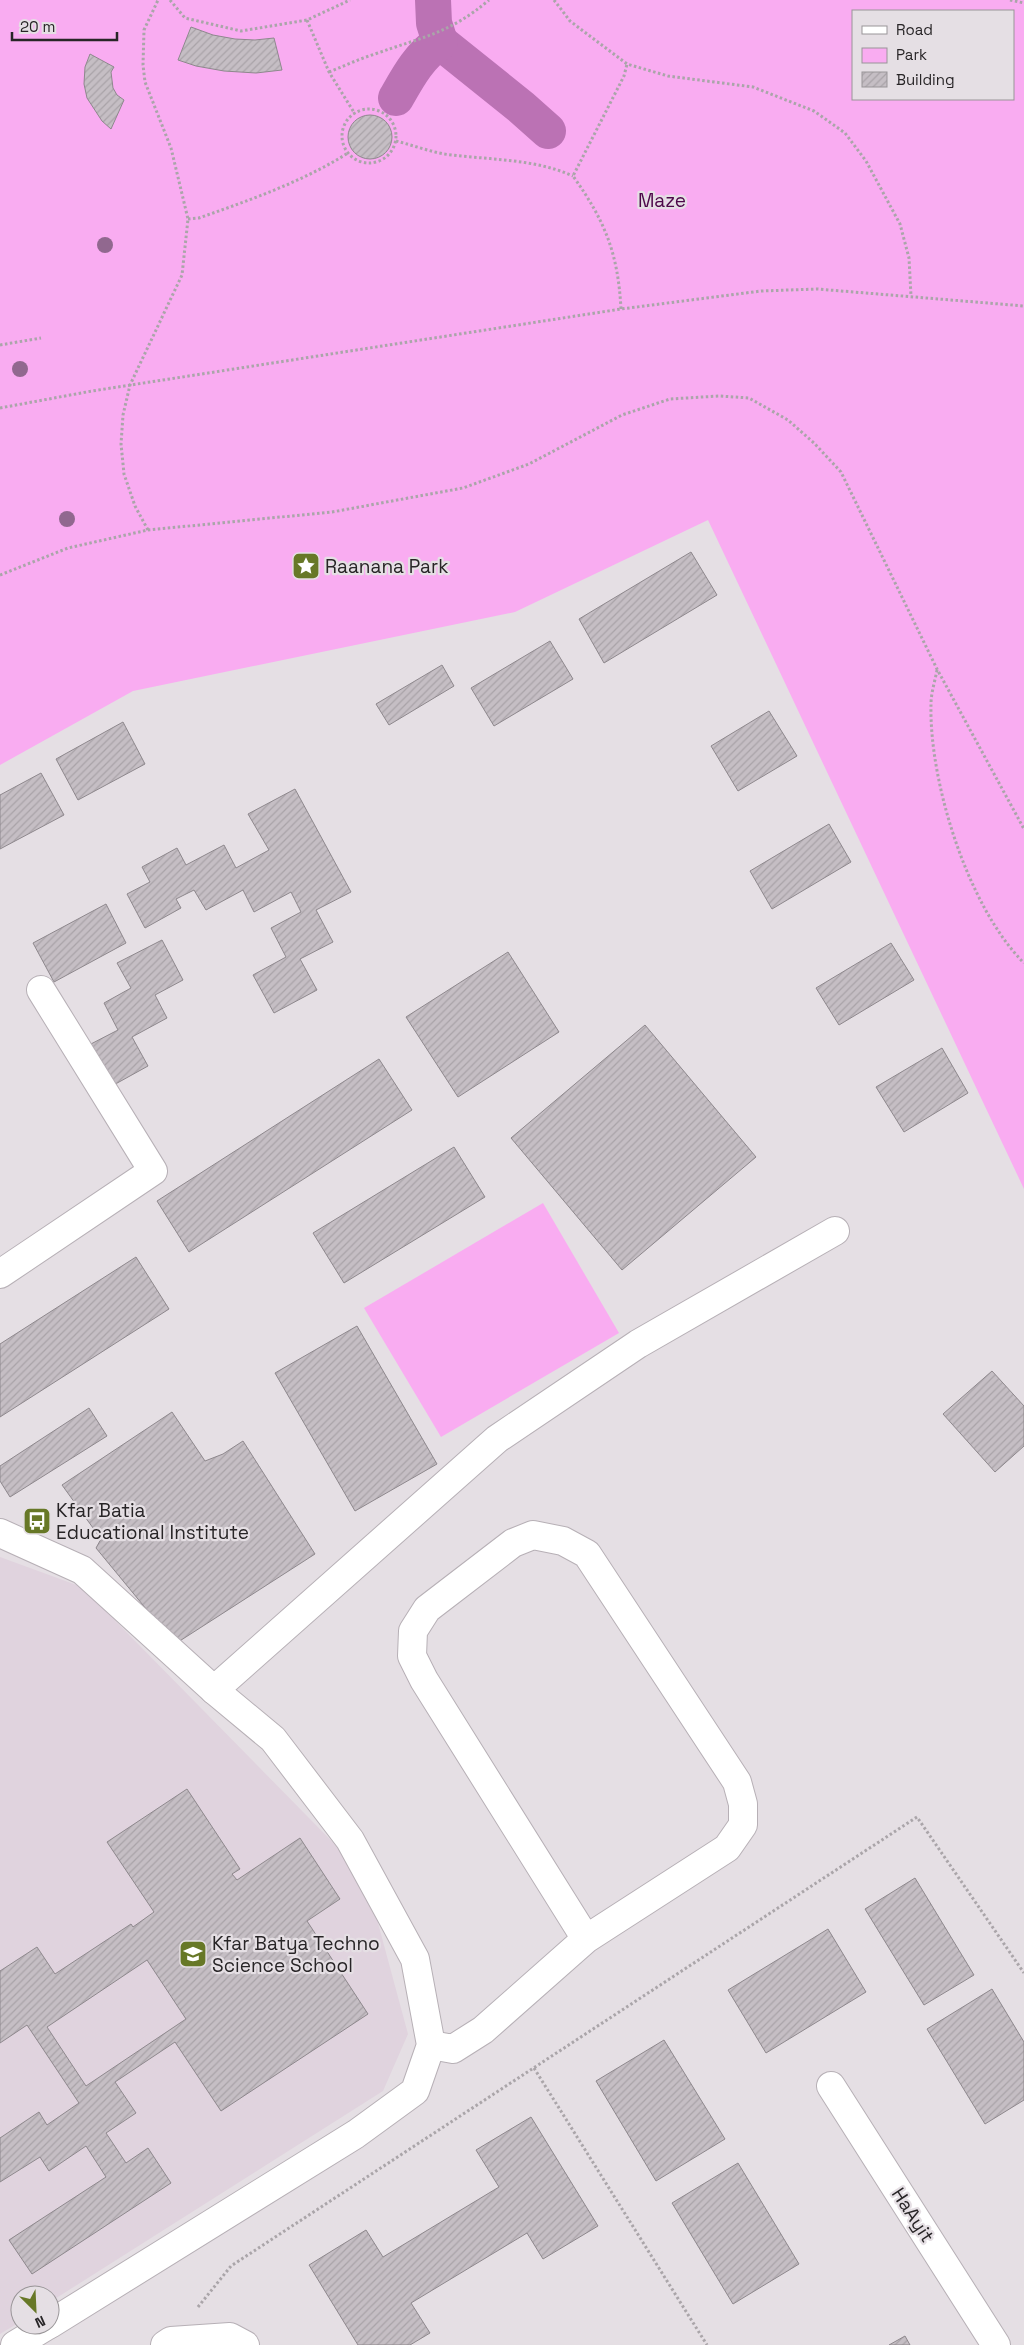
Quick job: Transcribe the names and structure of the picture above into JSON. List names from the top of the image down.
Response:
{
  "streets": {
    "street": ["HaAyit"]
  },
  "parks": ["Maze"],
  "places": {
    "place": ["Raanana Park"],
    "bus stop": ["Kfar Batia Educational Institute"],
    "school or university": ["Kfar Batya Techno Science School"]
  },
  "legend": ["Road", "Park", "Building"],
  "scale_bar": "20 m",
  "north": "bottom right"
}
